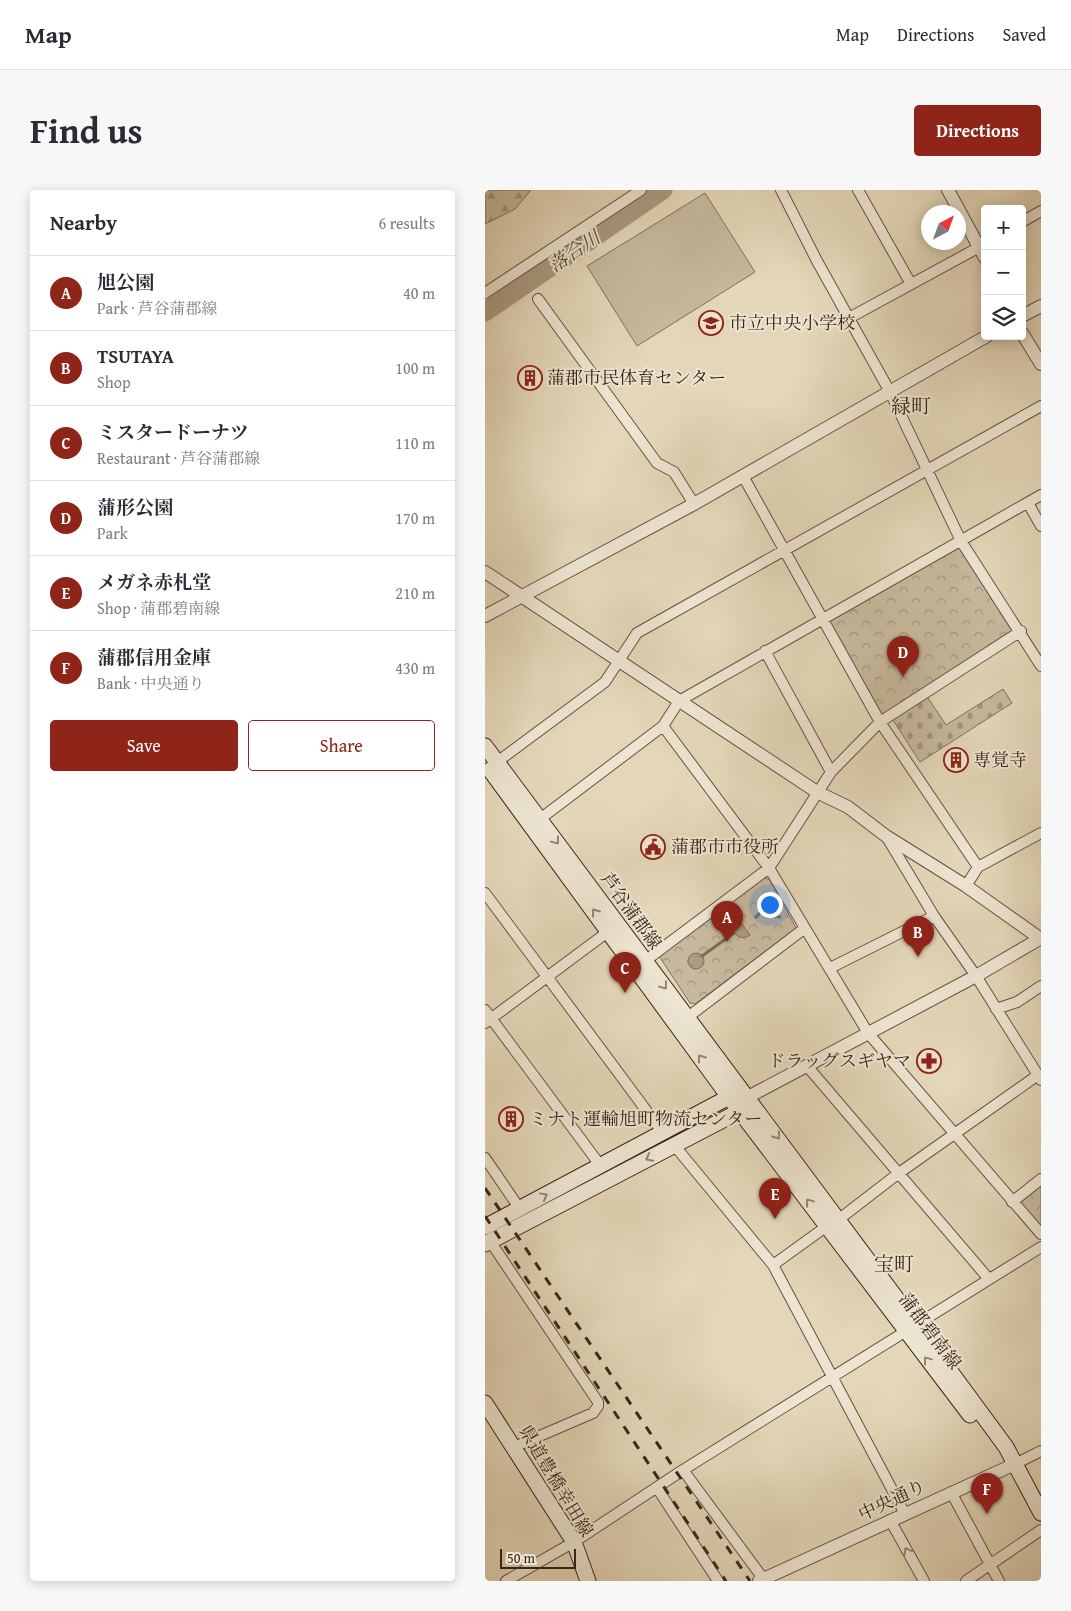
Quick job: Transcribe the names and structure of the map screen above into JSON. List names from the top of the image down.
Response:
{
  "streets": {
    "main road": ["芦谷蒲郡線", "蒲郡碧南線", "県道豊橋幸田線"],
    "street": ["中央通り"]
  },
  "crossings": [
    ["芦谷蒲郡線", "蒲郡碧南線"],
    ["蒲郡碧南線", "中央通り"]
  ],
  "districts": ["緑町", "宝町"],
  "water": ["落合川"],
  "places": {
    "school or university": ["市立中央小学校"],
    "building": ["蒲郡市民体育センター", "専覚寺", "ミナト運輸旭町物流センター"],
    "public building": ["蒲郡市市役所"],
    "pharmacy": ["ドラッグスギヤマ"]
  },
  "scale_bar": "50 m",
  "north": "top right",
  "page": {
    "header": "Map",
    "nav": ["Map", "Directions", "Saved"],
    "title": "Find us",
    "buttons": [
      "Directions",
      ["Save", "Share"]
    ],
    "heading": ["Nearby", "6 results"],
    "map_buttons": ["+", "−"],
    "list": [
      {
        "mark": "A",
        "name": "旭公園",
        "note": "Park · 芦谷蒲郡線",
        "value": "40 m"
      },
      {
        "mark": "B",
        "name": "TSUTAYA",
        "note": "Shop",
        "value": "100 m"
      },
      {
        "mark": "C",
        "name": "ミスタードーナツ",
        "note": "Restaurant · 芦谷蒲郡線",
        "value": "110 m"
      },
      {
        "mark": "D",
        "name": "蒲形公園",
        "note": "Park",
        "value": "170 m"
      },
      {
        "mark": "E",
        "name": "メガネ赤札堂",
        "note": "Shop · 蒲郡碧南線",
        "value": "210 m"
      },
      {
        "mark": "F",
        "name": "蒲郡信用金庫",
        "note": "Bank · 中央通り",
        "value": "430 m"
      }
    ],
    "pins": [
      "D",
      "A",
      "B",
      "C",
      "E",
      "F"
    ],
    "scale": "50 m"
  }
}
